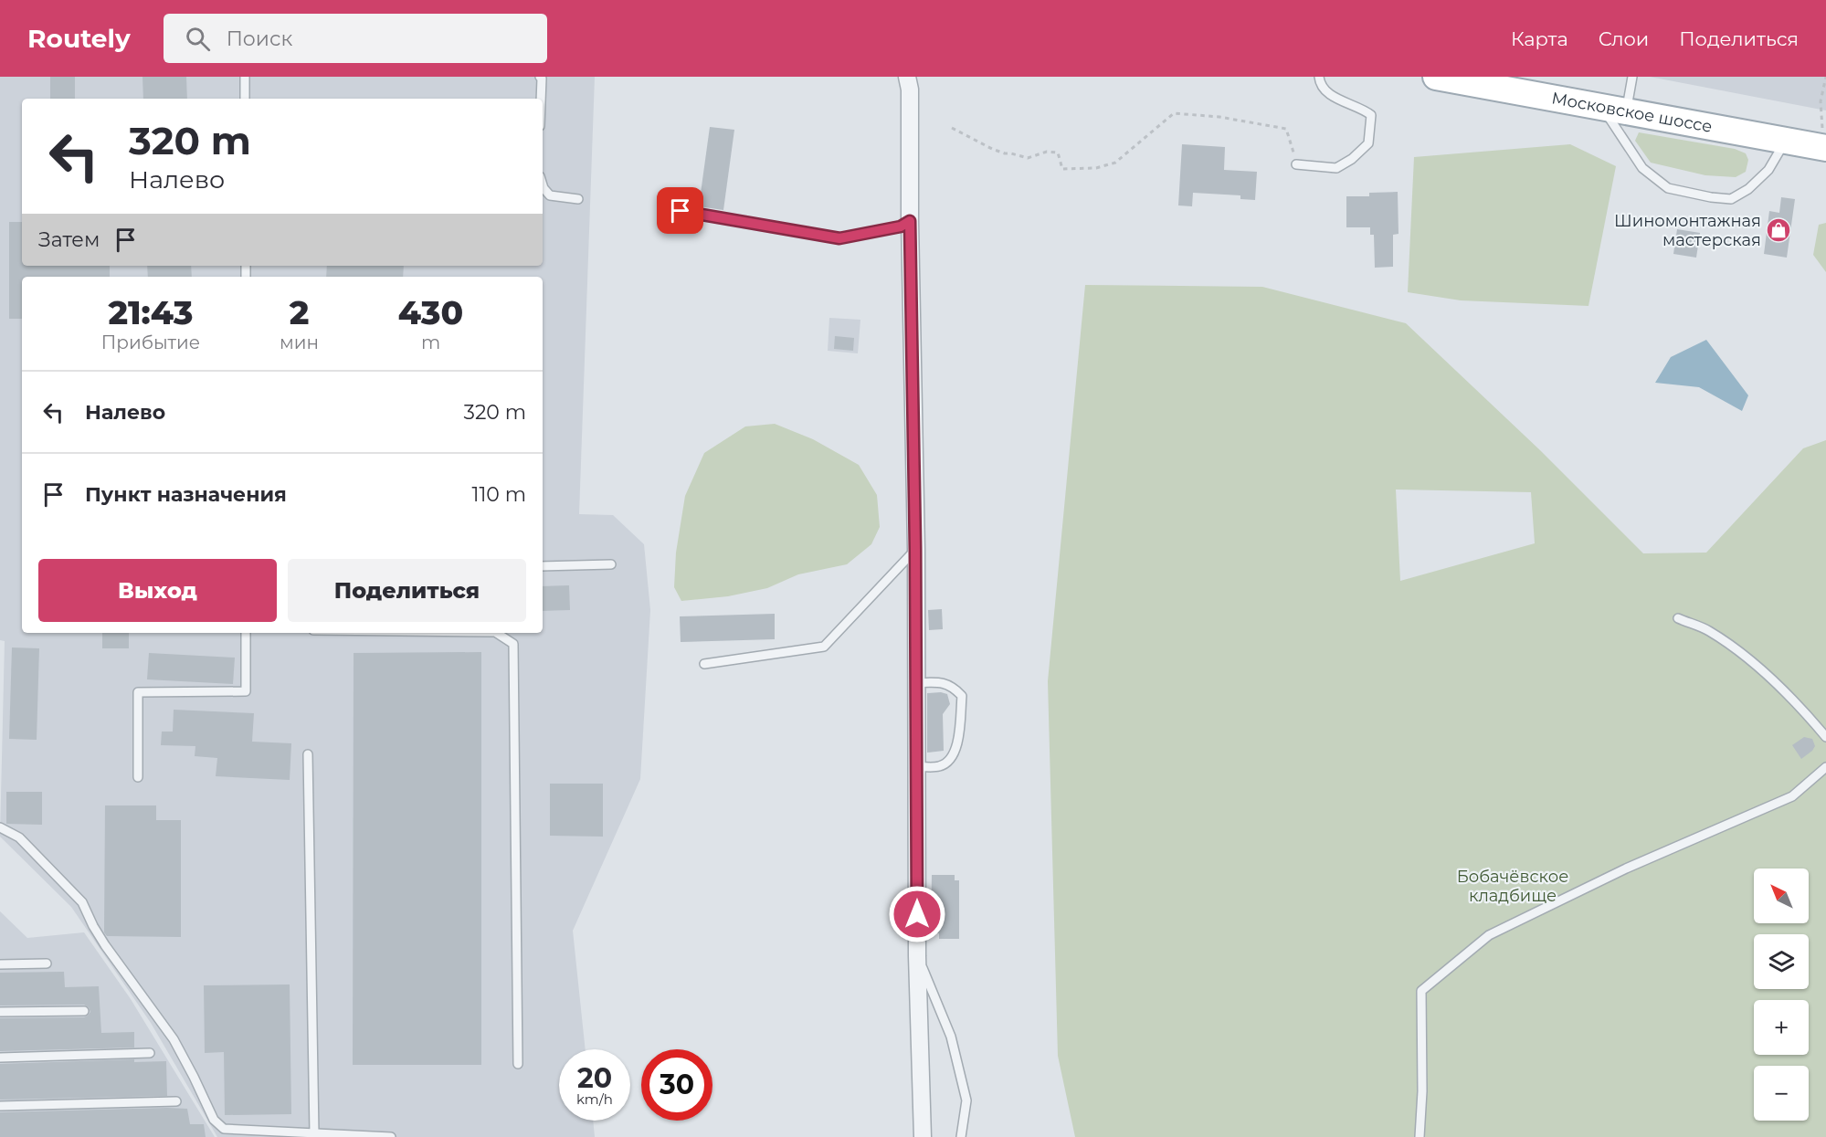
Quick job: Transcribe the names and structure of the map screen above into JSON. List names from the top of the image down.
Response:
{
  "streets": {
    "main road": ["Московское шоссе"]
  },
  "parks": ["Бобачёвское кладбище"],
  "places": {
    "shop": ["Шиномонтажная мастерская"]
  },
  "north": "top left",
  "page": {
    "header": "Routely",
    "search": "Поиск",
    "nav": ["Карта", "Слои", "Поделиться"],
    "turn": ["320 m", "Налево"],
    "then": "Затем",
    "eta": [
      "21:43",
      "Прибытие",
      "2",
      "мин",
      "430",
      "m"
    ],
    "list": [
      {
        "name": "Налево",
        "value": "320 m"
      },
      {
        "name": "Пункт назначения",
        "value": "110 m"
      }
    ],
    "buttons": ["Выход", "Поделиться"],
    "map_buttons": ["+", "−"],
    "speed": "20 km/h",
    "limit": "30"
  }
}
